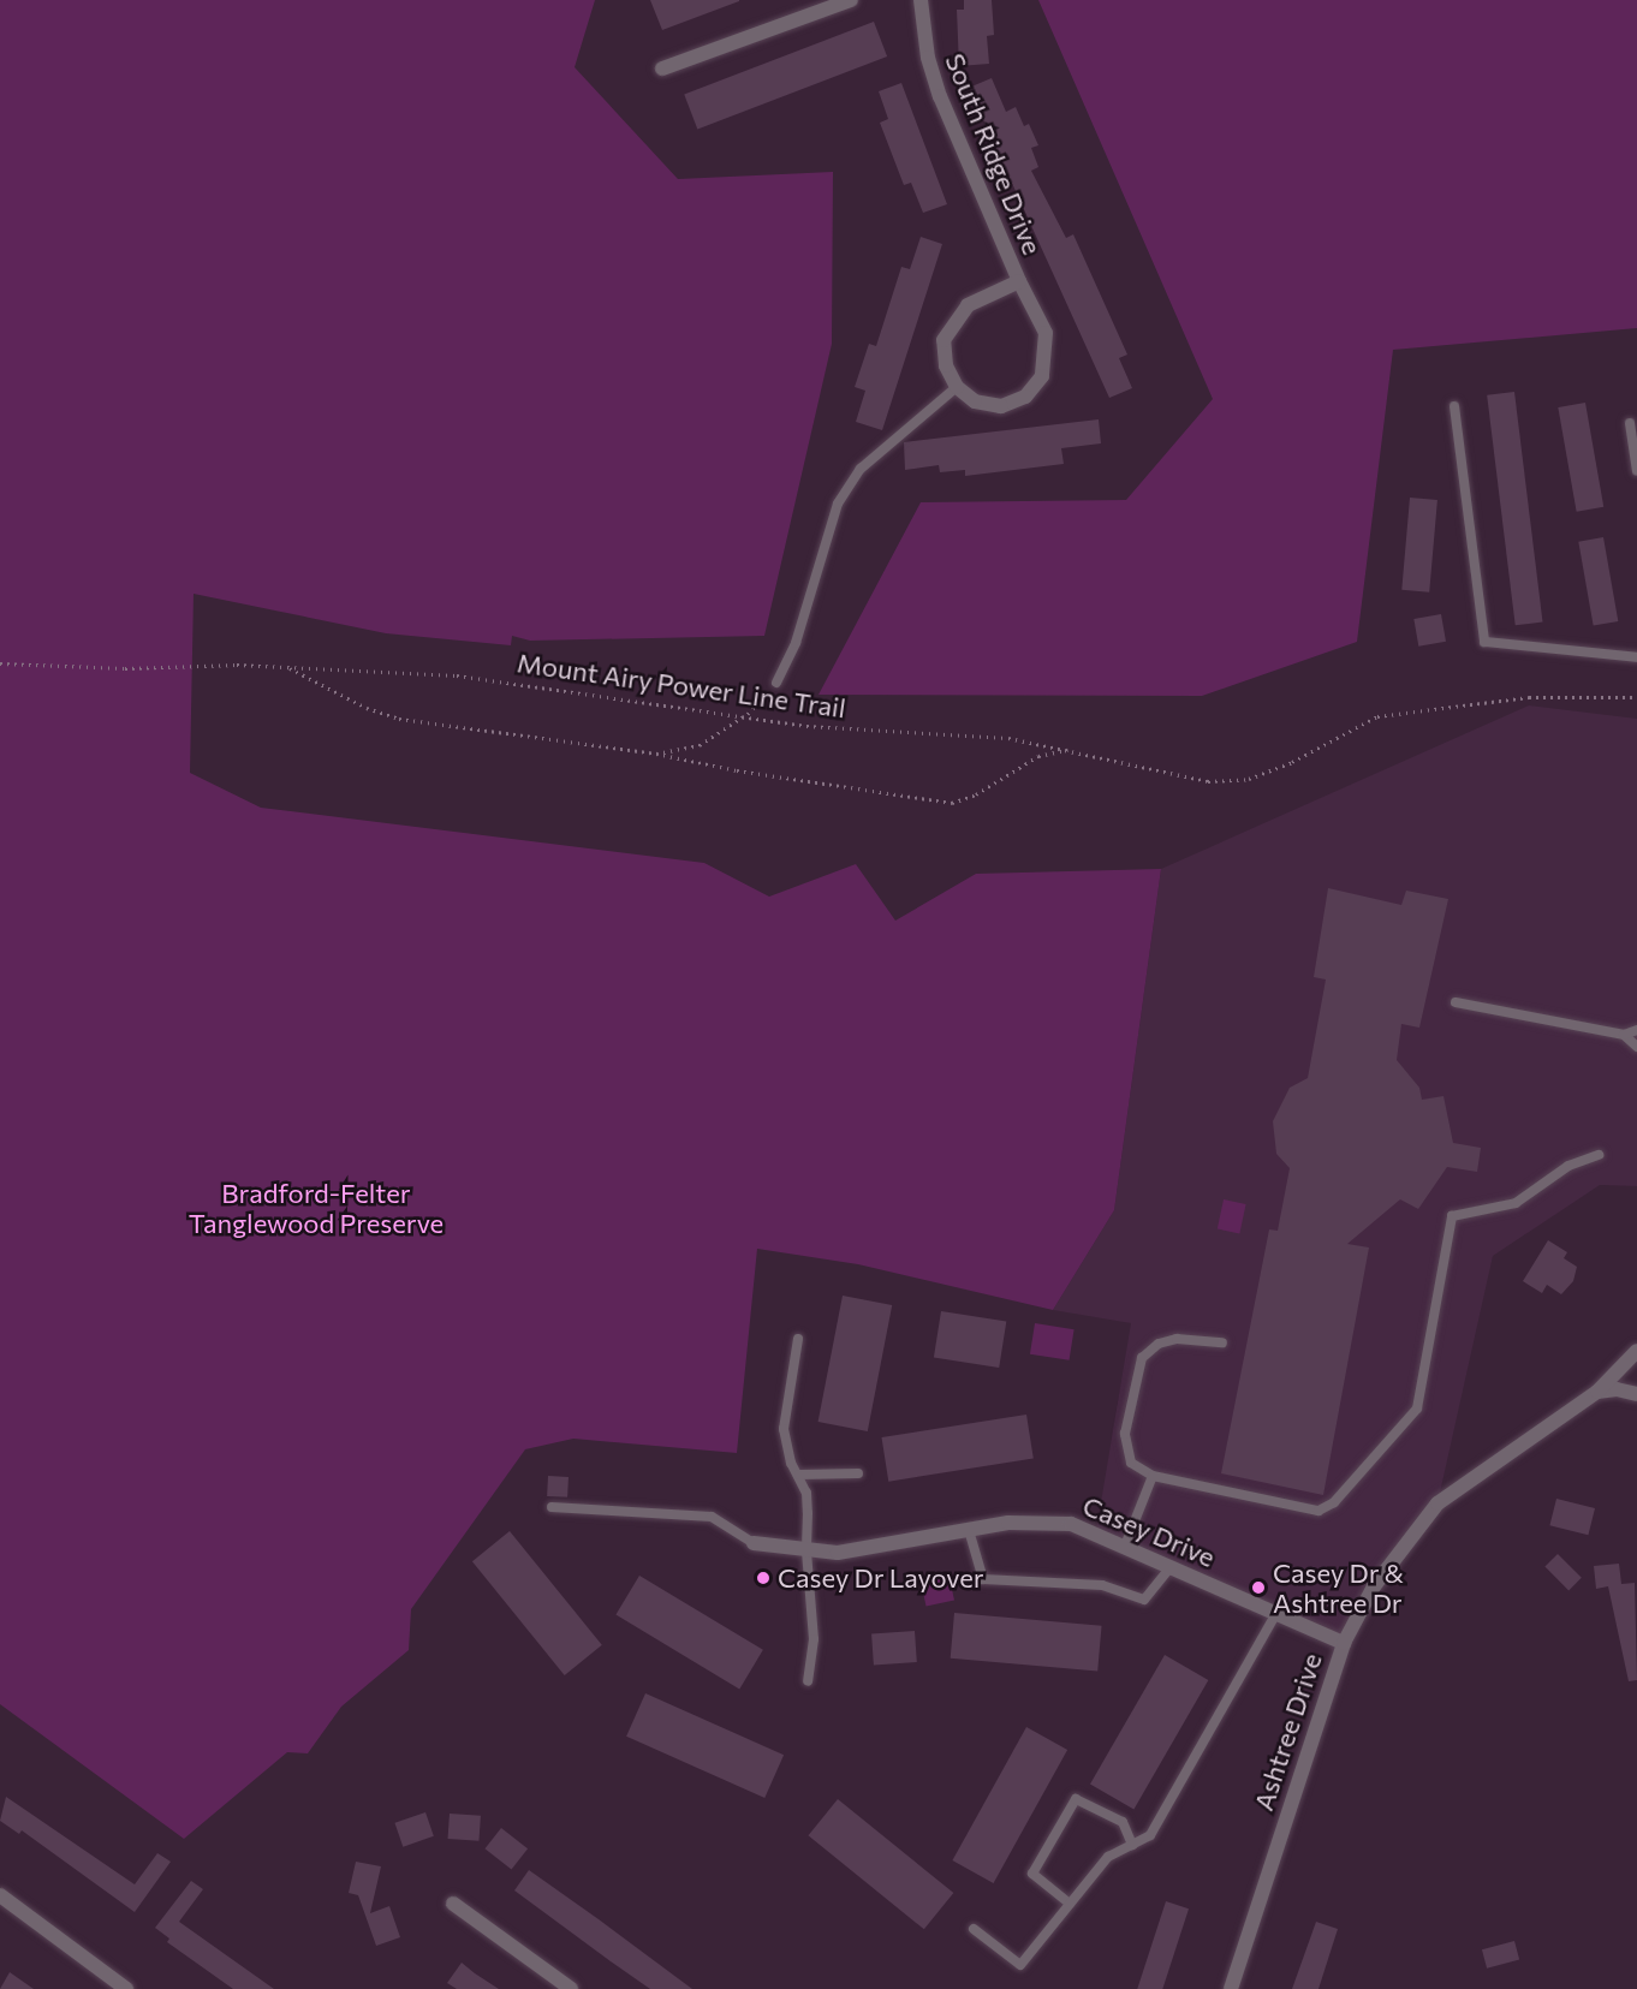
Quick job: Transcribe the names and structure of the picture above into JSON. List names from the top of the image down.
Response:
{
  "streets": {
    "street": ["South Ridge Drive", "Casey Drive", "Ashtree Drive"],
    "path": ["Mount Airy Power Line Trail"]
  },
  "crossings": [
    ["Casey Drive", "Ashtree Drive"]
  ],
  "parks": ["Bradford-Felter Tanglewood Preserve"],
  "places": ["Casey Dr Layover", "Casey Dr & Ashtree Dr"]
}
